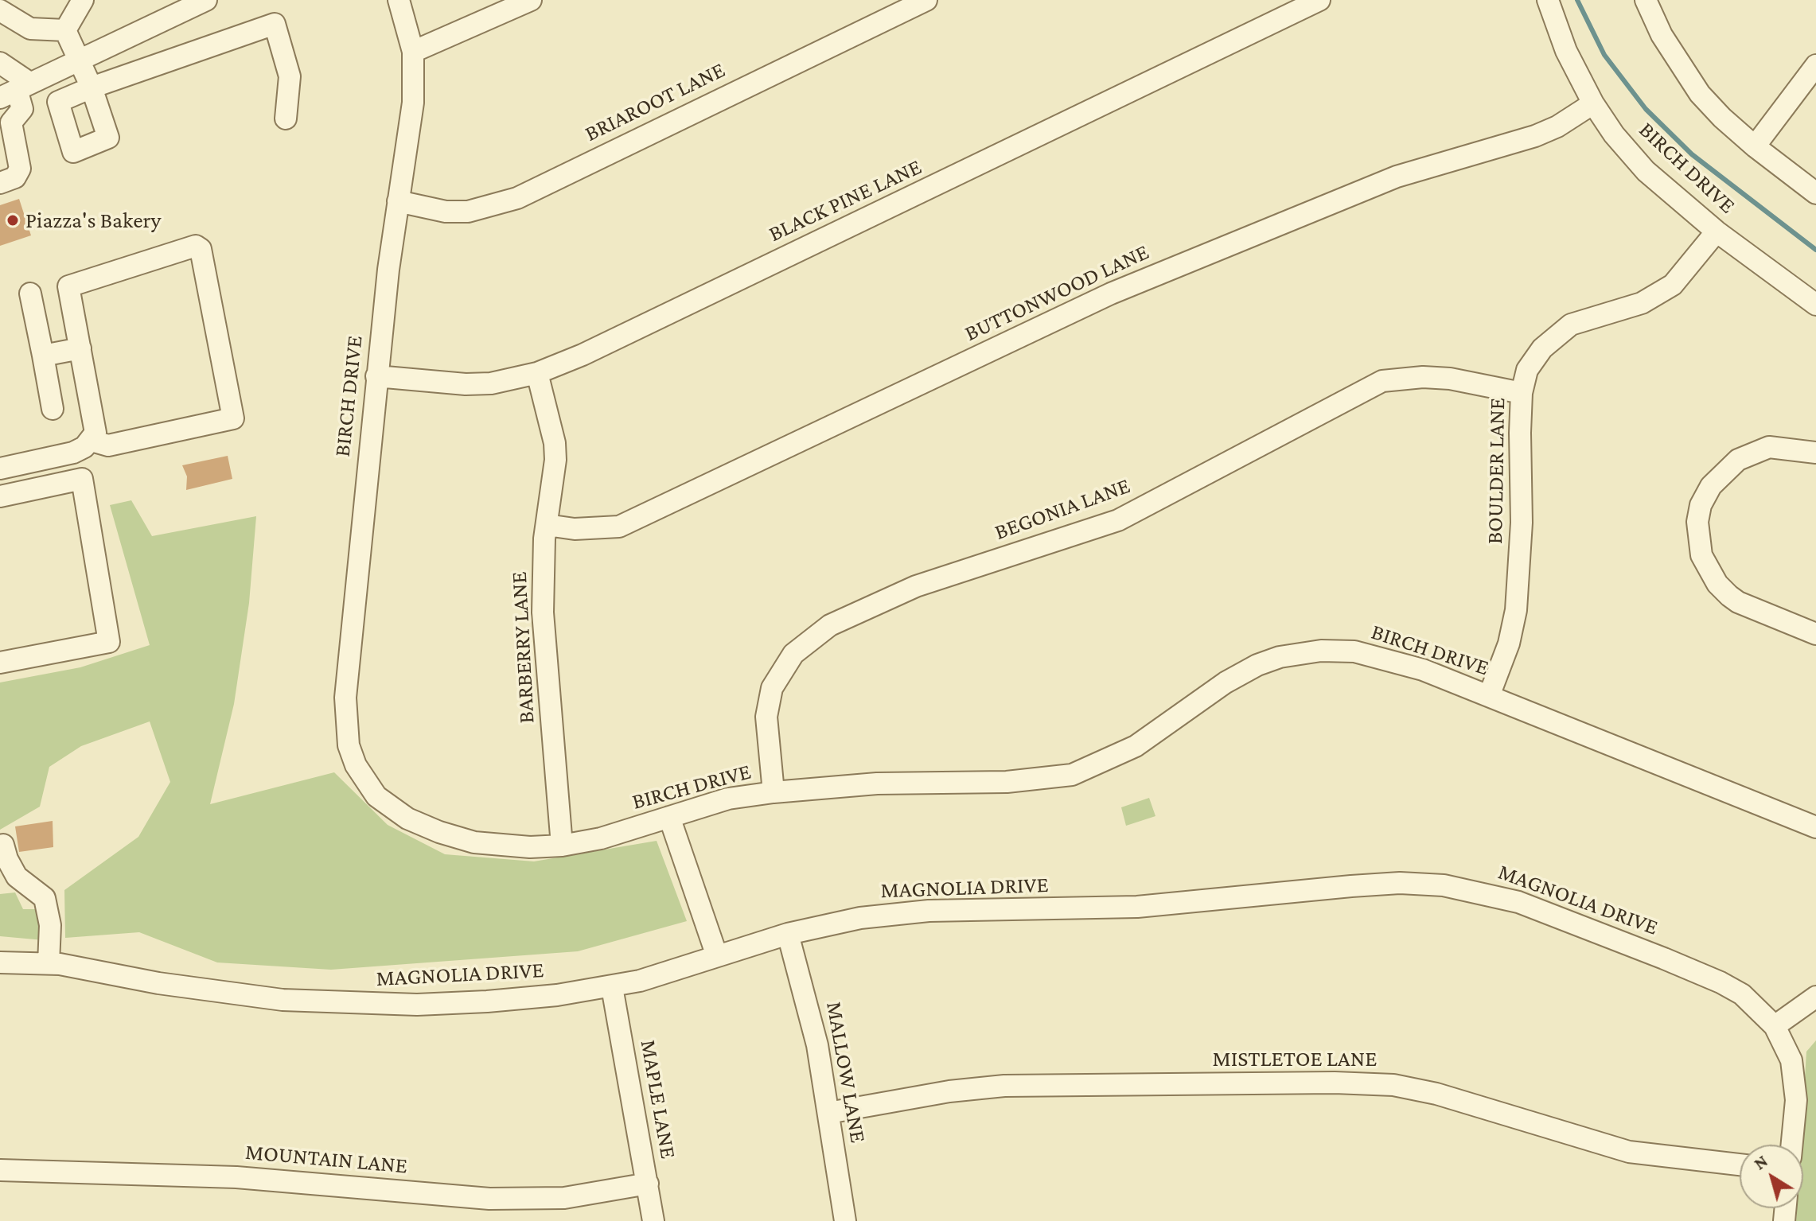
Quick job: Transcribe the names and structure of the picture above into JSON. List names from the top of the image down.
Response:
{
  "streets": {
    "street": [
      "BRIAROOT LANE",
      "BIRCH DRIVE",
      "BLACK PINE LANE",
      "BUTTONWOOD LANE",
      "BOULDER LANE",
      "BEGONIA LANE",
      "BARBERRY LANE",
      "MAGNOLIA DRIVE",
      "MISTLETOE LANE",
      "MALLOW LANE",
      "MAPLE LANE",
      "MOUNTAIN LANE"
    ]
  },
  "crossings": [
    ["BRIAROOT LANE", "BIRCH DRIVE"],
    ["BIRCH DRIVE", "BLACK PINE LANE"],
    ["BIRCH DRIVE", "BUTTONWOOD LANE"],
    ["BIRCH DRIVE", "BOULDER LANE"],
    ["BIRCH DRIVE", "BEGONIA LANE"],
    ["BIRCH DRIVE", "BARBERRY LANE"],
    ["BLACK PINE LANE", "BARBERRY LANE"],
    ["BUTTONWOOD LANE", "BARBERRY LANE"],
    ["BOULDER LANE", "BEGONIA LANE"],
    ["MAGNOLIA DRIVE", "MALLOW LANE"],
    ["MAGNOLIA DRIVE", "MAPLE LANE"],
    ["MISTLETOE LANE", "MALLOW LANE"],
    ["MAPLE LANE", "MOUNTAIN LANE"]
  ],
  "places": ["Piazza's Bakery"],
  "north": "top left"
}
